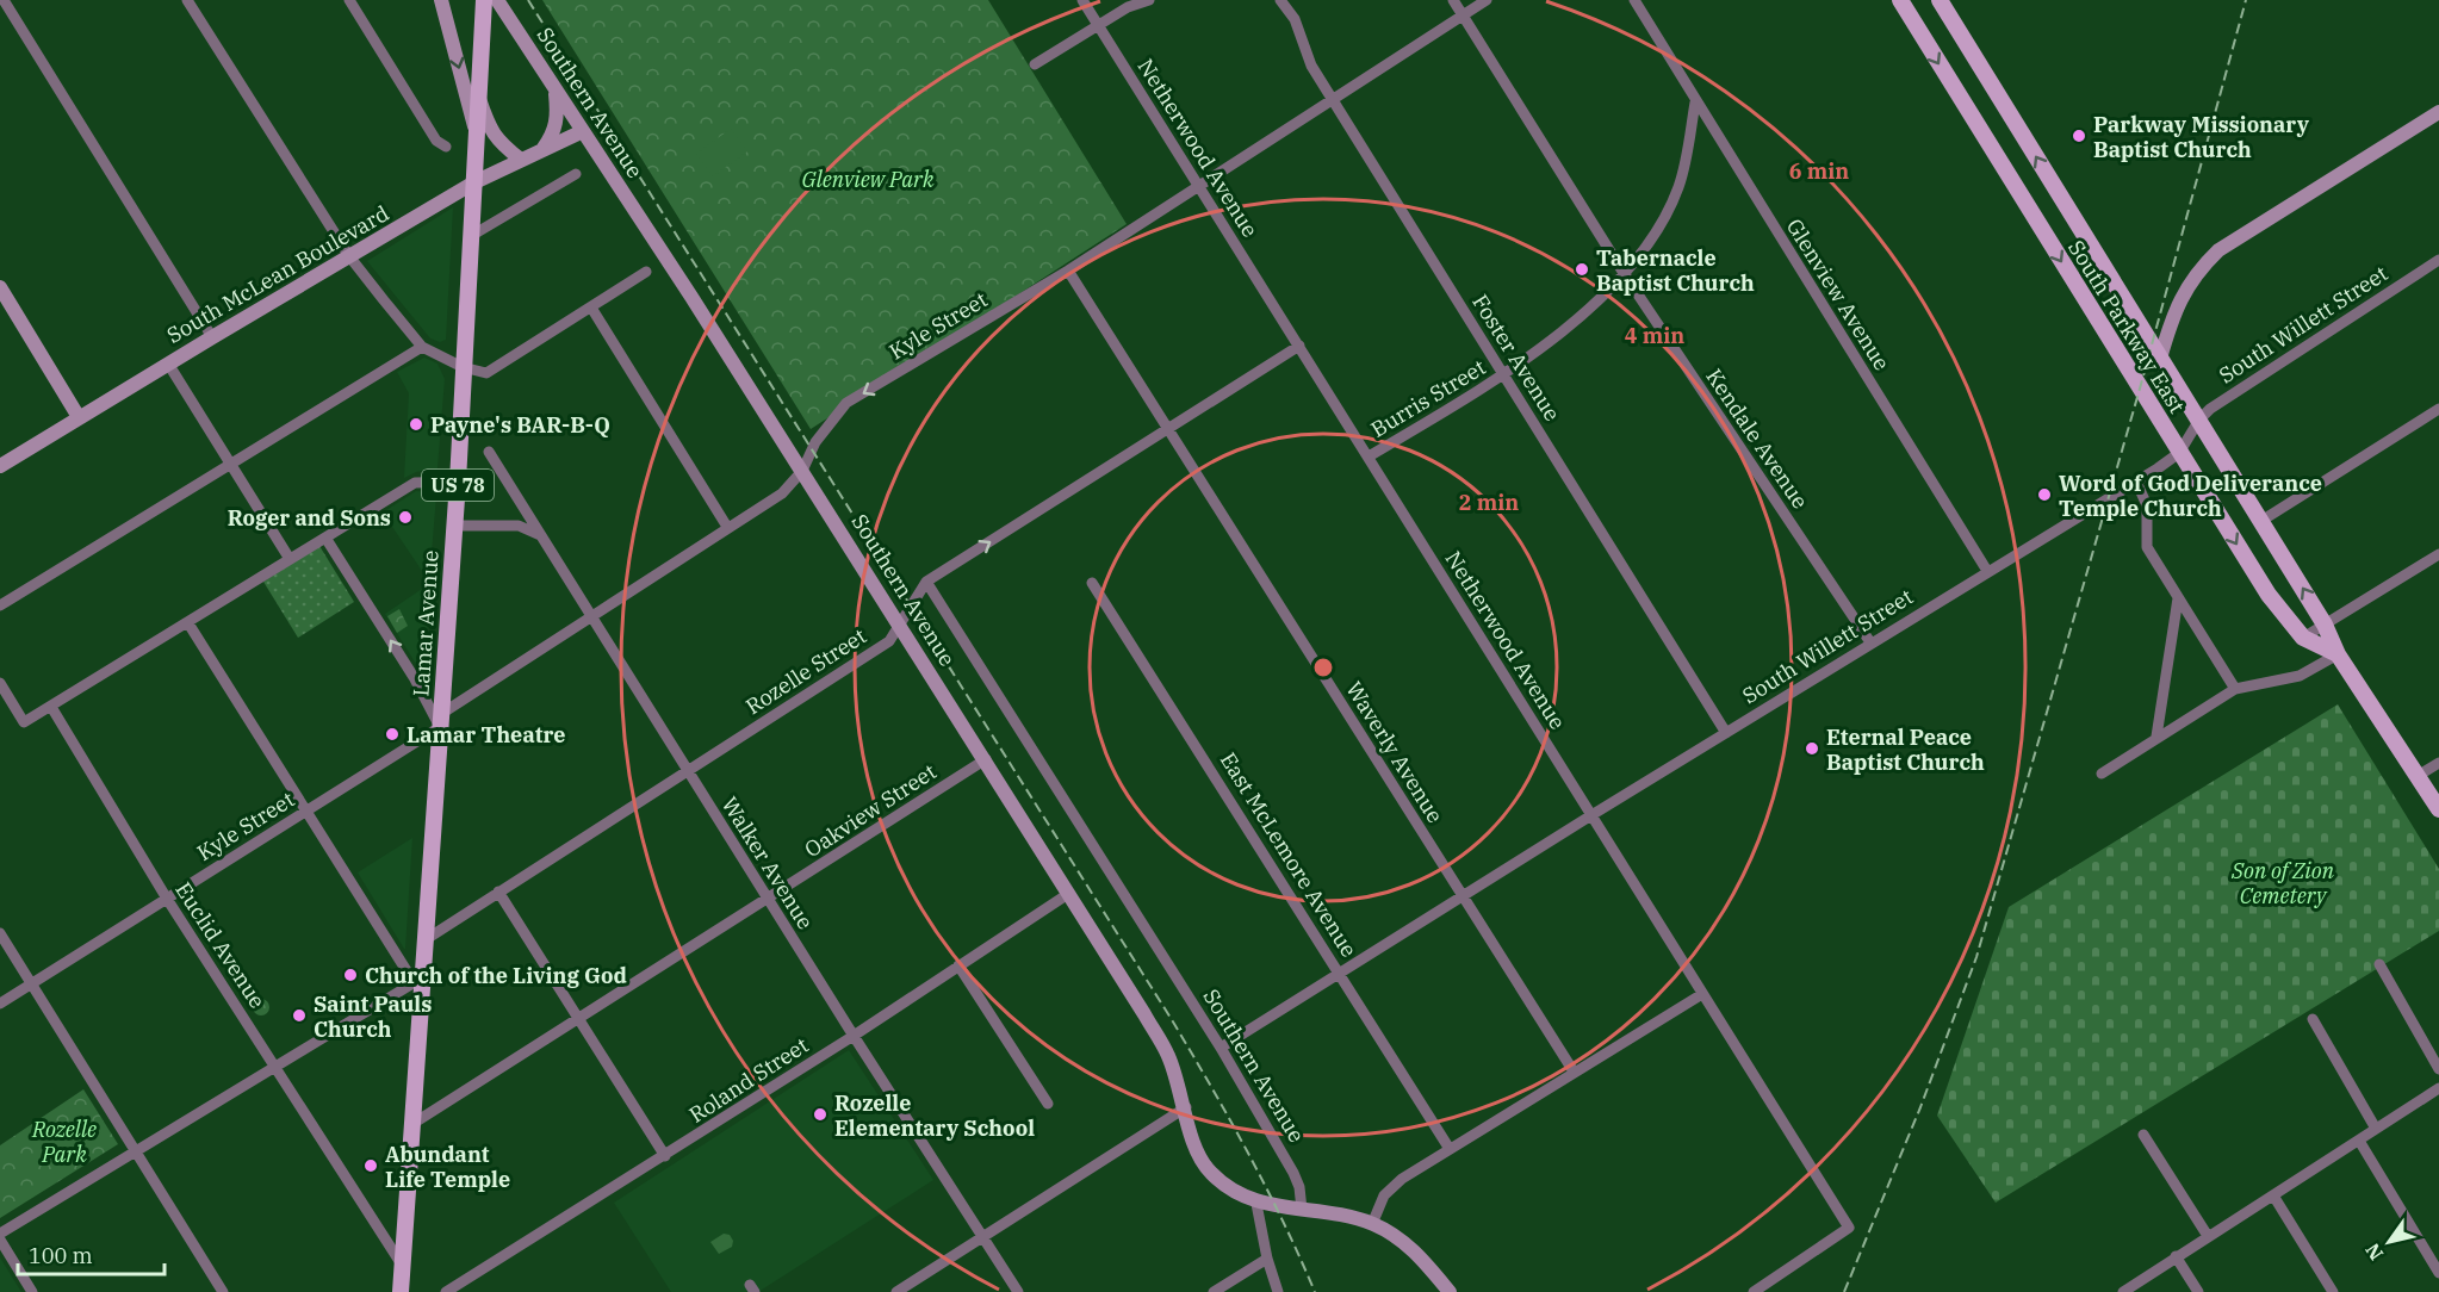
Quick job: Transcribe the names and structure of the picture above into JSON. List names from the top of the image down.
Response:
{
  "streets": {
    "main road": [
      "Southern Avenue",
      "South McLean Boulevard",
      "South Parkway East",
      "US 78",
      "Lamar Avenue"
    ],
    "street": [
      "Netherwood Avenue",
      "Glenview Avenue",
      "South Willett Street",
      "Kyle Street",
      "Foster Avenue",
      "Burris Street",
      "Kendale Avenue",
      "Rozelle Street",
      "Waverly Avenue",
      "Oakview Street",
      "East McLemore Avenue",
      "Walker Avenue",
      "Euclid Avenue",
      "Roland Street"
    ]
  },
  "crossings": [
    ["Southern Avenue", "South McLean Boulevard"],
    ["Southern Avenue", "South Willett Street"],
    ["Southern Avenue", "Kyle Street"],
    ["Southern Avenue", "Rozelle Street"],
    ["Southern Avenue", "Oakview Street"],
    ["Southern Avenue", "Roland Street"],
    ["Netherwood Avenue", "South Willett Street"],
    ["Netherwood Avenue", "Kyle Street"],
    ["Netherwood Avenue", "Burris Street"],
    ["Netherwood Avenue", "Rozelle Street"],
    ["South McLean Boulevard", "Lamar Avenue"],
    ["Glenview Avenue", "South Willett Street"],
    ["Glenview Avenue", "Burris Street"],
    ["South Willett Street", "South Parkway East"],
    ["South Willett Street", "Foster Avenue"],
    ["South Willett Street", "Kendale Avenue"],
    ["South Willett Street", "Waverly Avenue"],
    ["South Willett Street", "East McLemore Avenue"],
    ["Kyle Street", "Foster Avenue"],
    ["Kyle Street", "Kendale Avenue"],
    ["Kyle Street", "Lamar Avenue"],
    ["Kyle Street", "Waverly Avenue"],
    ["Kyle Street", "Walker Avenue"],
    ["Kyle Street", "Euclid Avenue"],
    ["Foster Avenue", "Burris Street"],
    ["Burris Street", "Kendale Avenue"],
    ["Lamar Avenue", "Rozelle Street"],
    ["Lamar Avenue", "Oakview Street"],
    ["Lamar Avenue", "Euclid Avenue"],
    ["Rozelle Street", "Waverly Avenue"],
    ["Rozelle Street", "Walker Avenue"],
    ["Oakview Street", "Walker Avenue"],
    ["Walker Avenue", "Roland Street"]
  ],
  "parks": ["Glenview Park", "Son of Zion Cemetery", "Rozelle Park"],
  "places": [
    "Parkway Missionary Baptist Church",
    "Tabernacle Baptist Church",
    "Payne's BAR-B-Q",
    "Word of God Deliverance Temple Church",
    "Roger and Sons",
    "Lamar Theatre",
    "Eternal Peace Baptist Church",
    "Church of the Living God",
    "Saint Pauls Church",
    "Rozelle Elementary School",
    "Abundant Life Temple"
  ],
  "scale_bar": "100 m",
  "north": "bottom left",
  "rings": ["6 min", "4 min", "2 min"]
}
